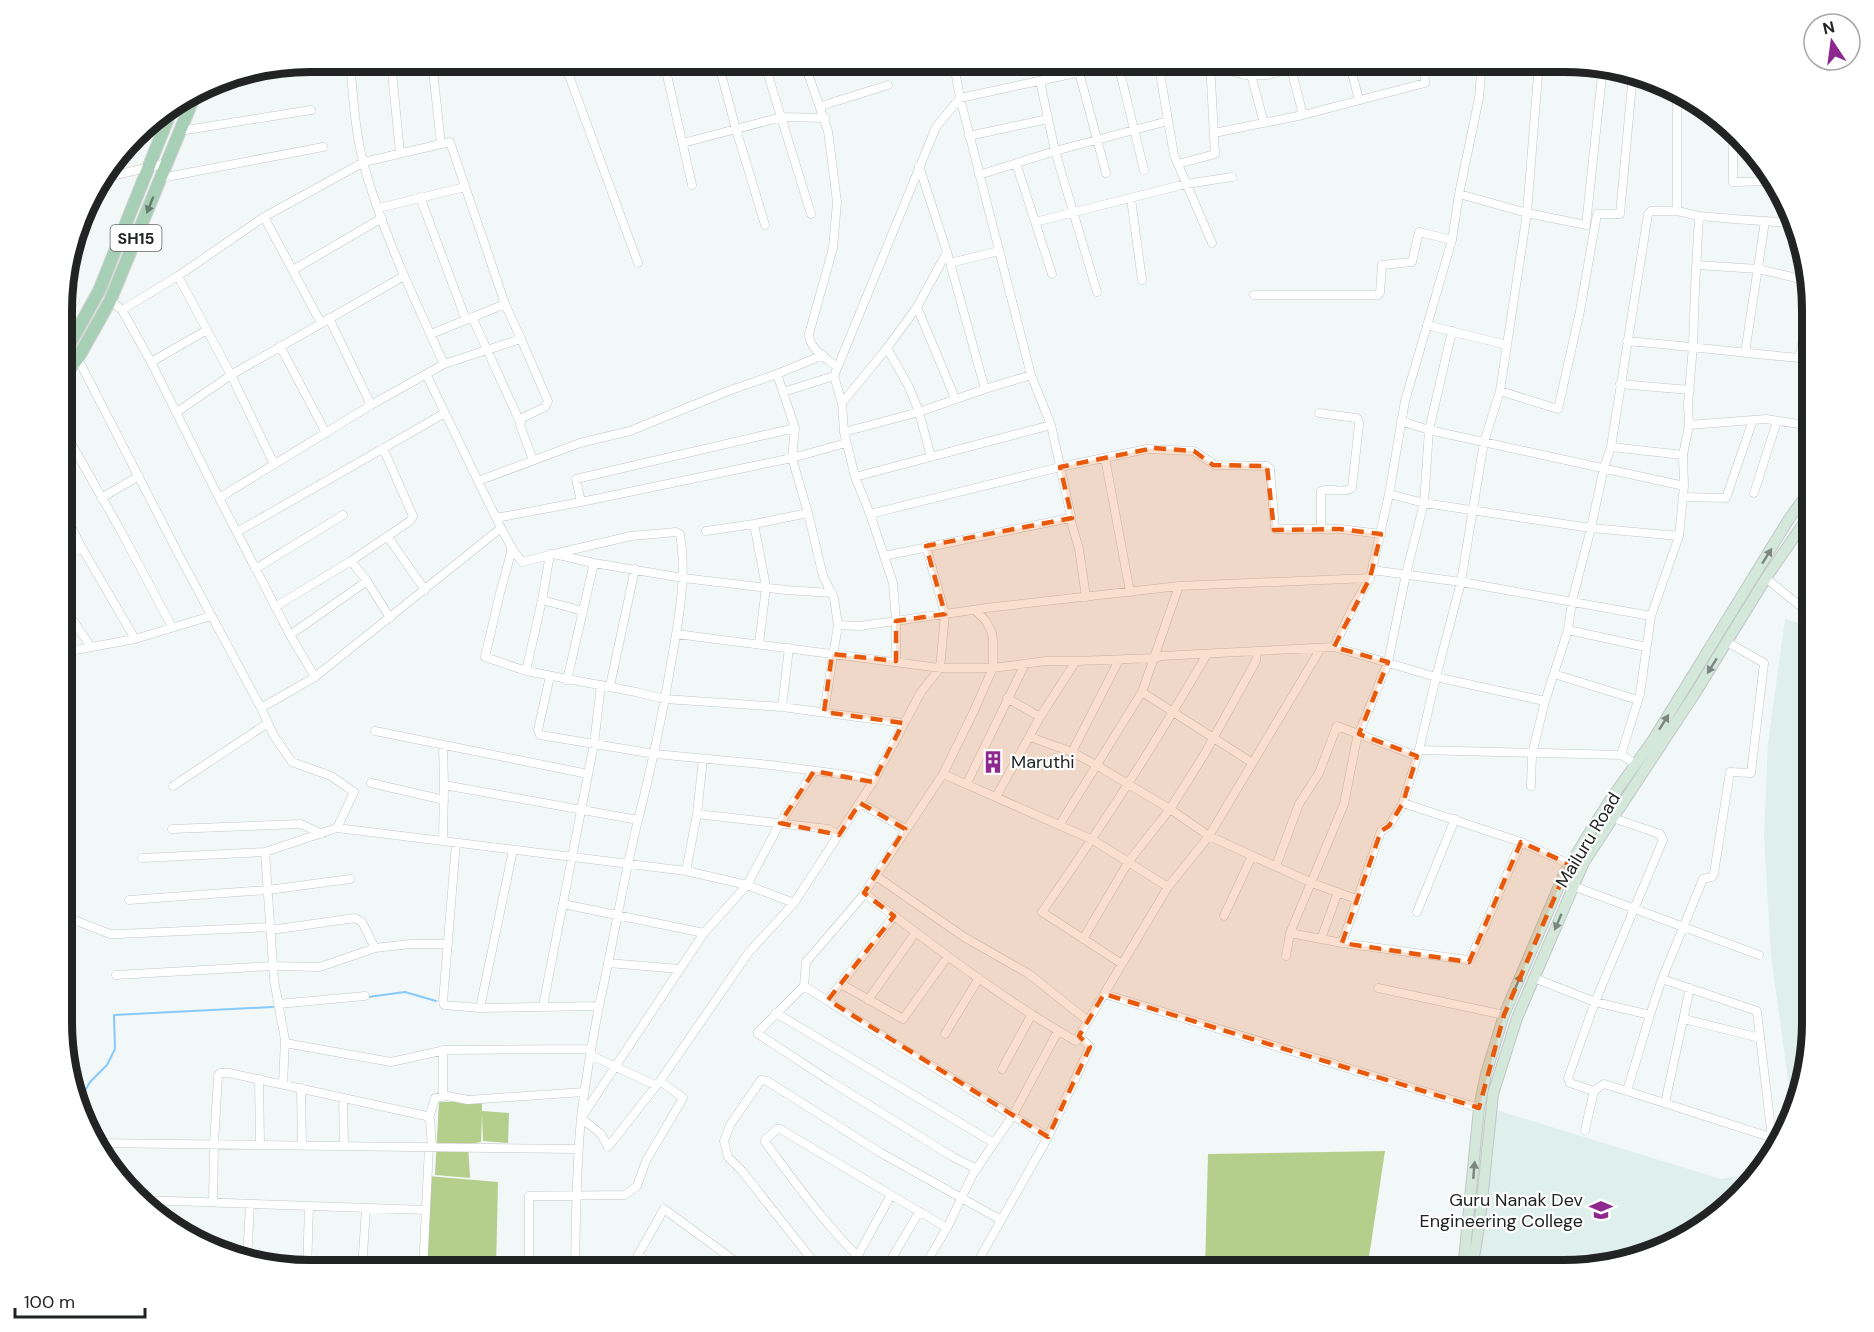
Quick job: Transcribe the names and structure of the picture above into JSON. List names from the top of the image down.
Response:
{
  "streets": {
    "main road": ["SH15"],
    "street": ["Mailuru Road"]
  },
  "places": {
    "building": ["Maruthi"],
    "school or university": ["Guru Nanak Dev Engineering College"]
  },
  "scale_bar": "100 m",
  "north": "top"
}
